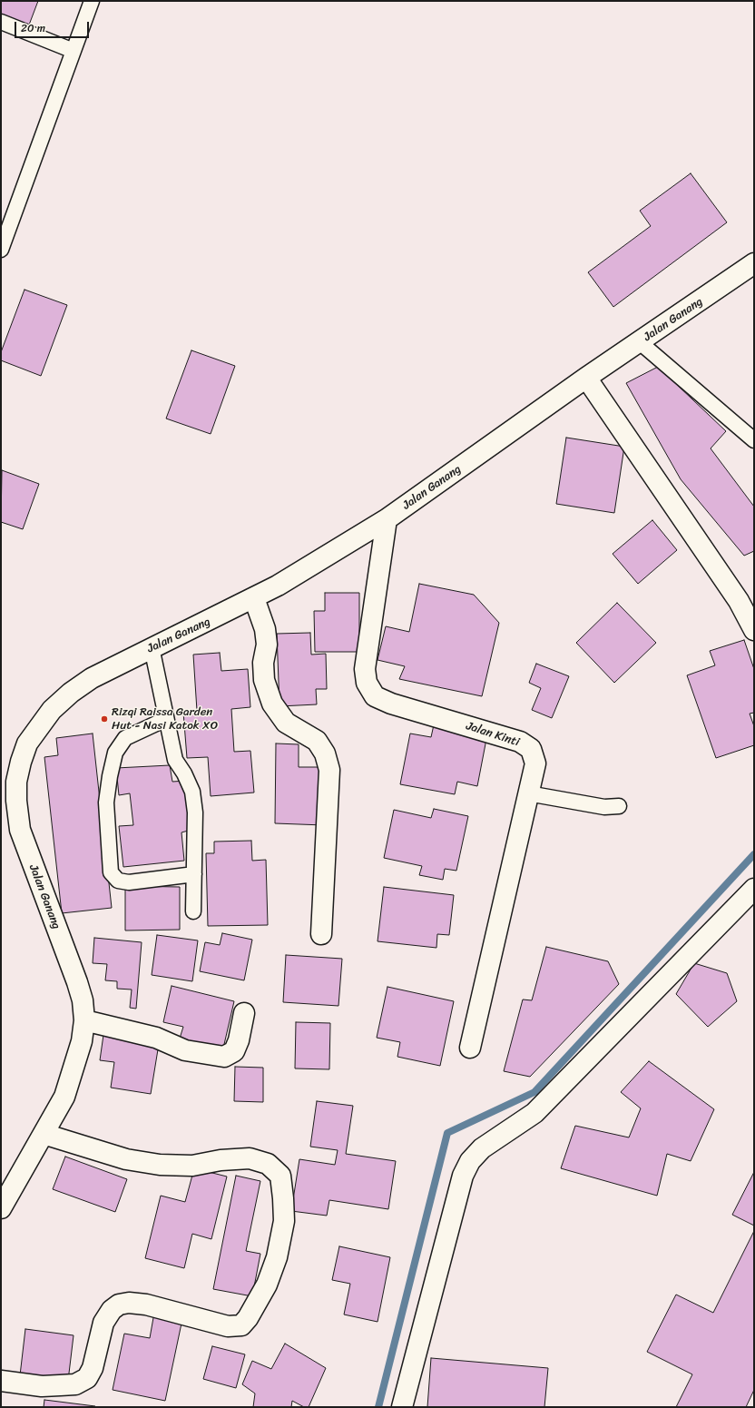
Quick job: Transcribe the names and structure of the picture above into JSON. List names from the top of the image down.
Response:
{
  "streets": {
    "street": ["Jalan Ganang", "Jalan Kinti"]
  },
  "crossings": [
    ["Jalan Ganang", "Jalan Kinti"]
  ],
  "places": ["Rizqi Raissa Garden Hut - Nasi Katok XO"],
  "scale_bar": "20 m"
}
